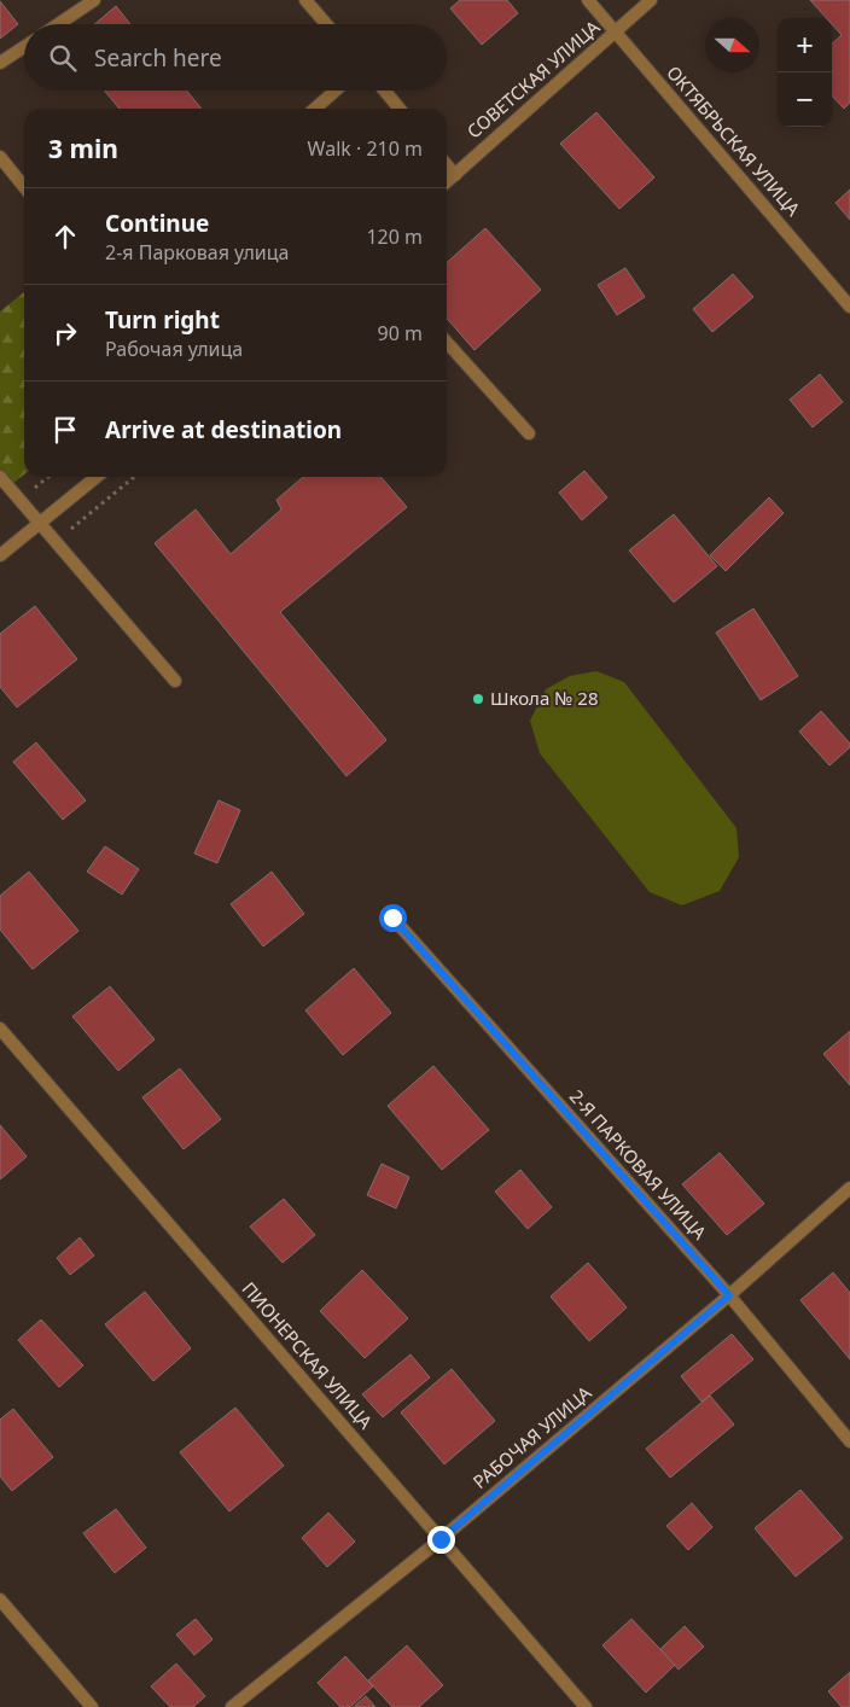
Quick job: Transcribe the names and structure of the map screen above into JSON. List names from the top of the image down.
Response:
{
  "streets": {
    "street": [
      "СОВЕТСКАЯ УЛИЦА",
      "ОКТЯБРЬСКАЯ УЛИЦА",
      "2-Я ПАРКОВАЯ УЛИЦА",
      "ПИОНЕРСКАЯ УЛИЦА",
      "РАБОЧАЯ УЛИЦА"
    ]
  },
  "crossings": [
    ["СОВЕТСКАЯ УЛИЦА", "ОКТЯБРЬСКАЯ УЛИЦА"],
    ["2-Я ПАРКОВАЯ УЛИЦА", "РАБОЧАЯ УЛИЦА"],
    ["ПИОНЕРСКАЯ УЛИЦА", "РАБОЧАЯ УЛИЦА"]
  ],
  "places": ["Школа № 28"],
  "north": "right",
  "page": {
    "map_buttons": ["+", "−"],
    "search": "Search here",
    "heading": ["3 min", "Walk · 210 m"],
    "list": [
      ["Continue", "2-я Парковая улица", "120 m"],
      ["Turn right", "Рабочая улица", "90 m"],
      "Arrive at destination"
    ]
  }
}
